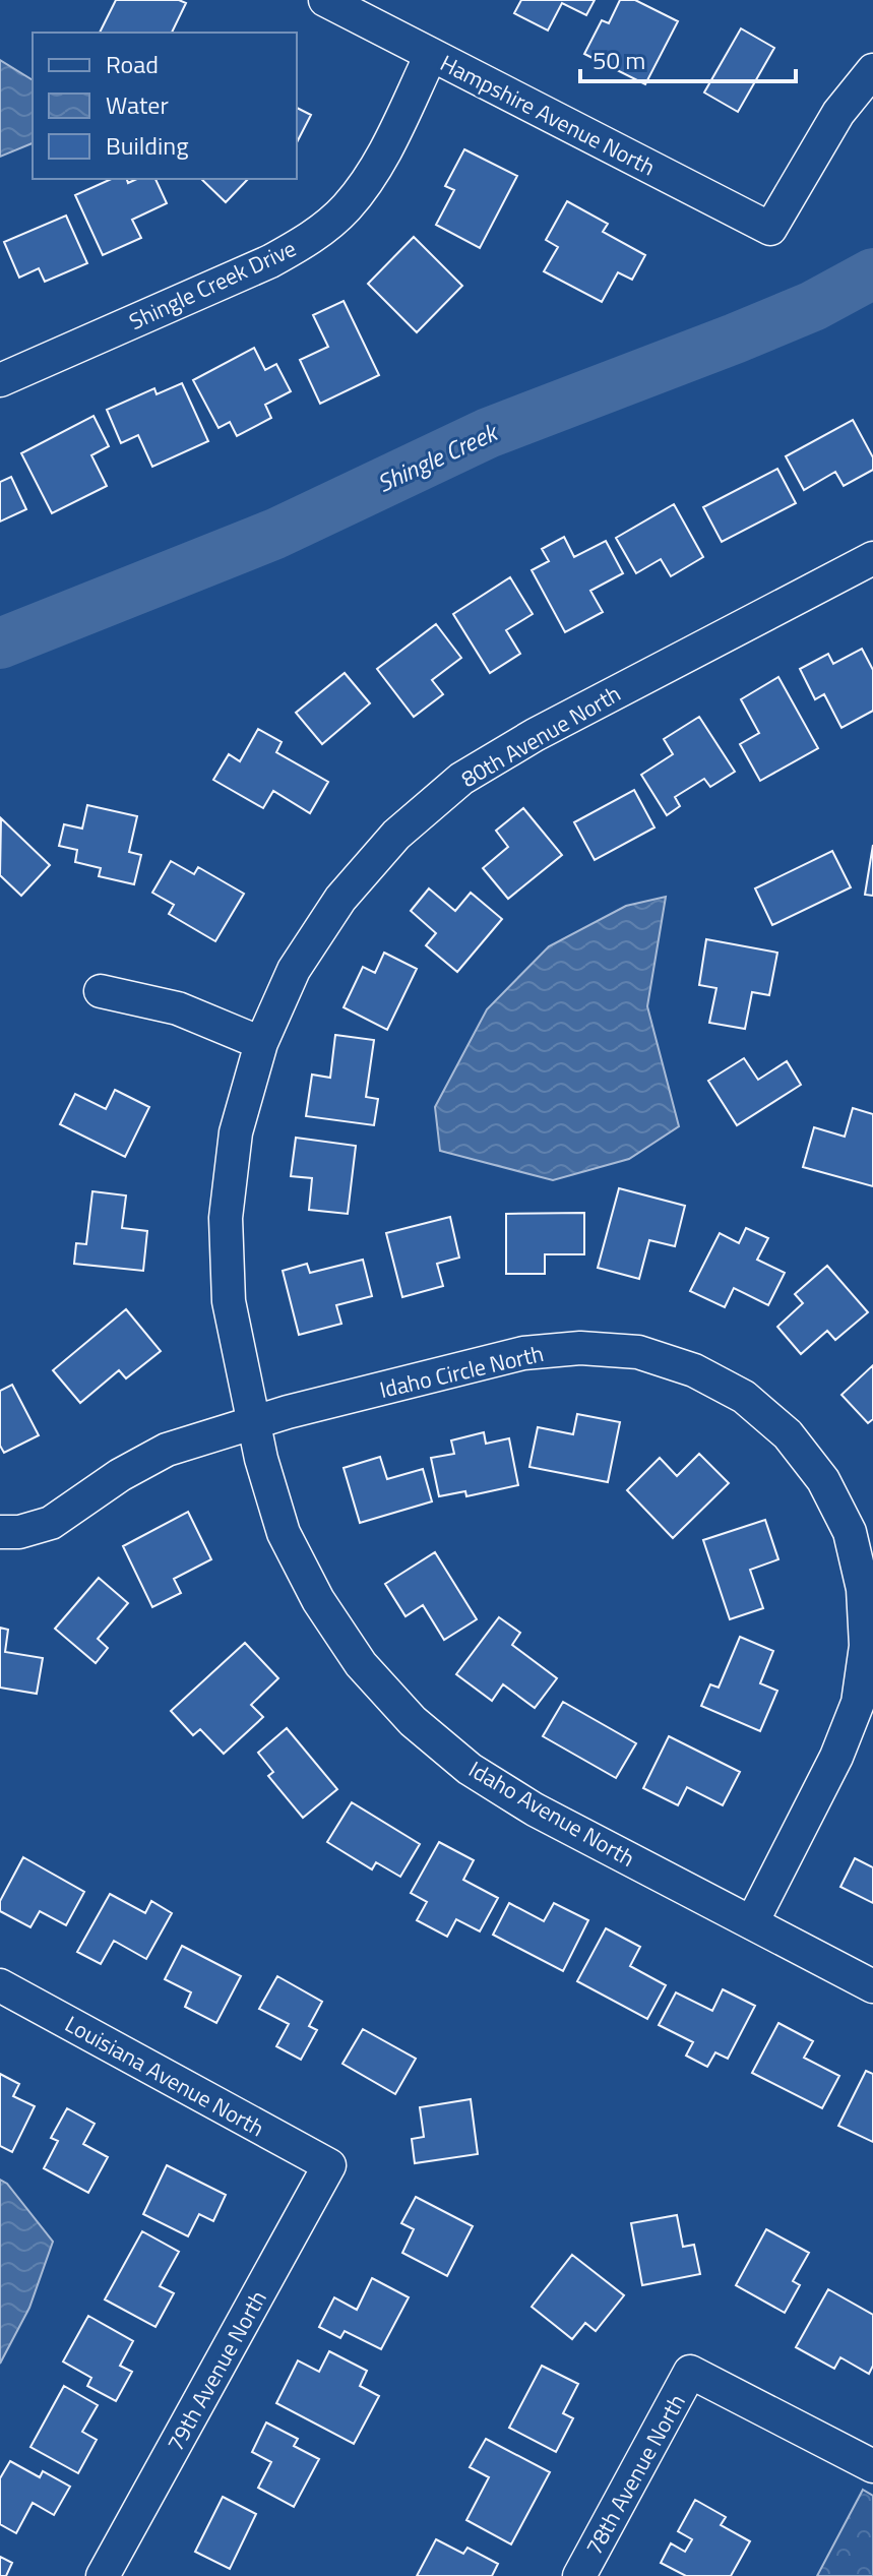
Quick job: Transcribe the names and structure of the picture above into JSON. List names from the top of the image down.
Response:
{
  "streets": {
    "street": [
      "Hampshire Avenue North",
      "Shingle Creek Drive",
      "80th Avenue North",
      "Idaho Circle North",
      "Idaho Avenue North",
      "Louisiana Avenue North",
      "79th Avenue North",
      "78th Avenue North"
    ]
  },
  "crossings": [
    ["Hampshire Avenue North", "Shingle Creek Drive"],
    ["80th Avenue North", "Idaho Circle North"],
    ["80th Avenue North", "Idaho Avenue North"],
    ["Idaho Circle North", "Idaho Avenue North"],
    ["Louisiana Avenue North", "79th Avenue North"]
  ],
  "water": ["Shingle Creek"],
  "legend": ["Road", "Water", "Building"],
  "scale_bar": "50 m"
}
